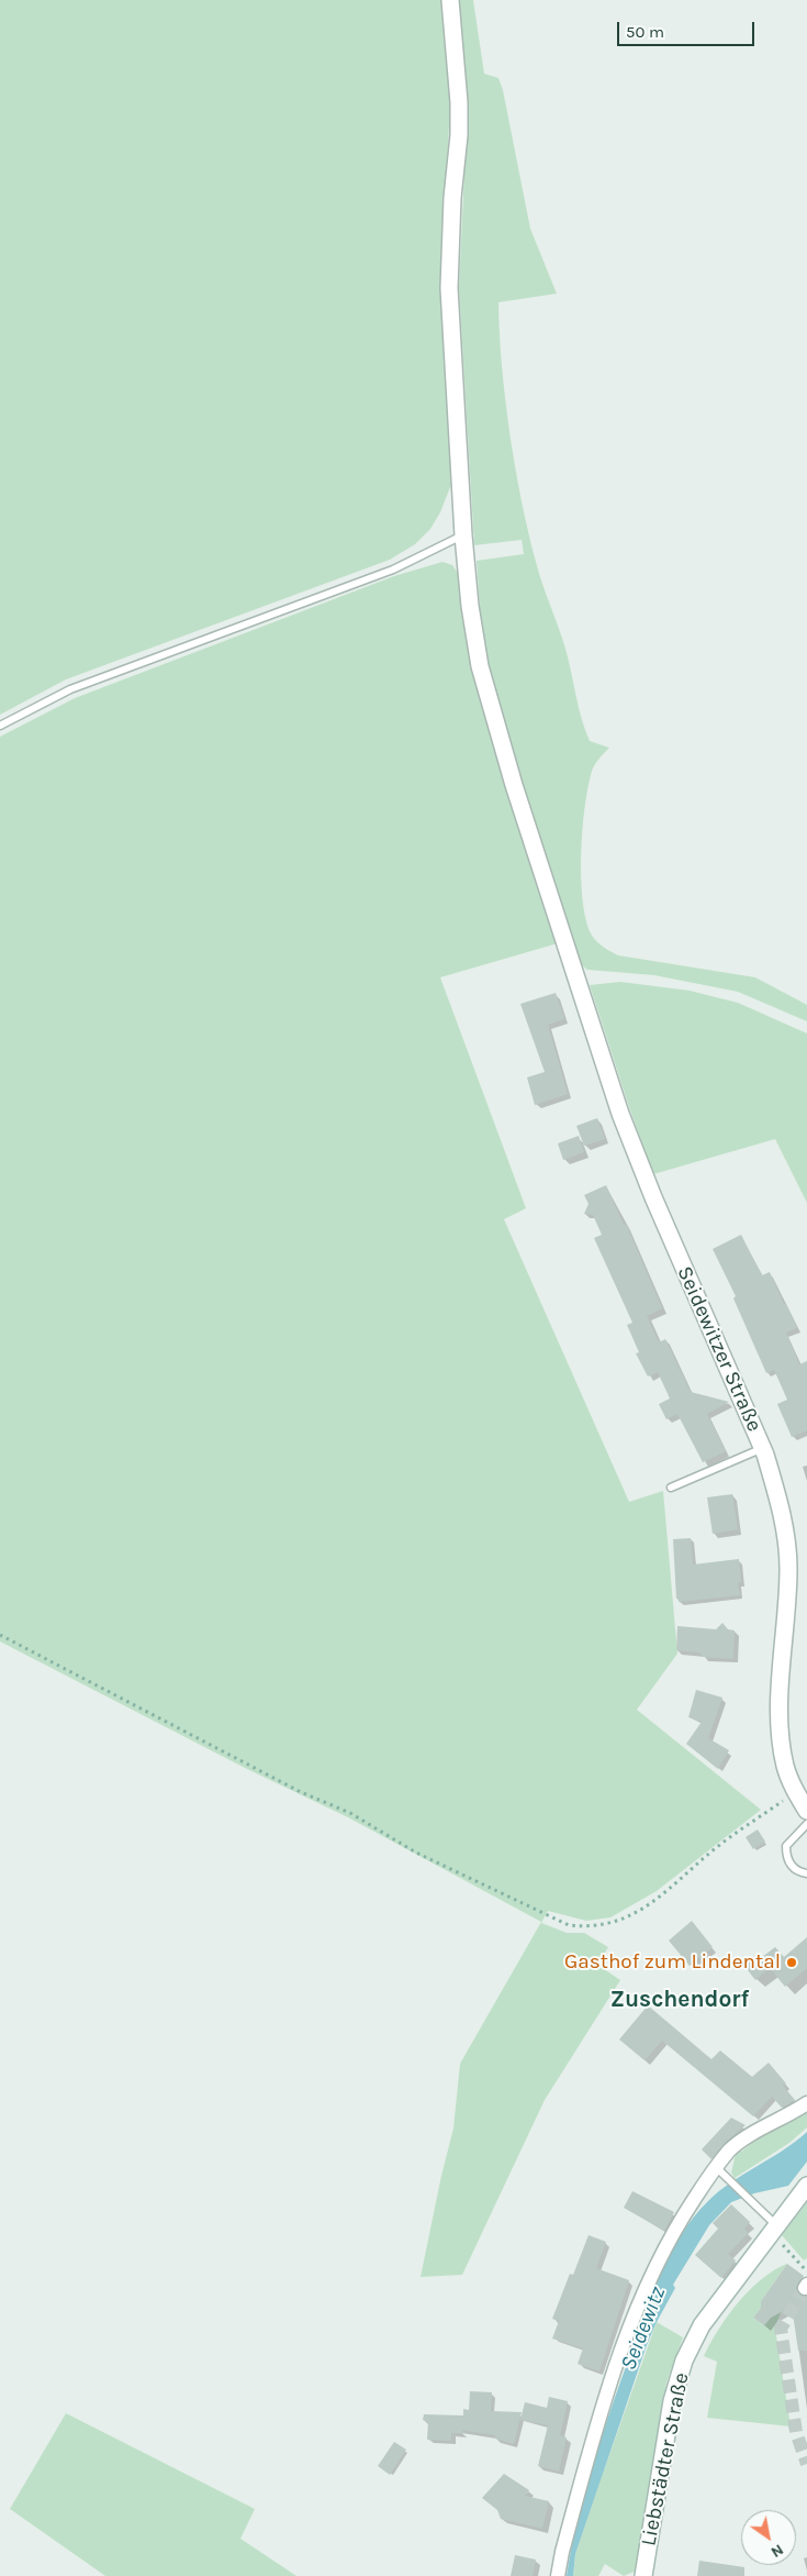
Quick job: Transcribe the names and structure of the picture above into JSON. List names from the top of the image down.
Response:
{
  "streets": {
    "street": ["Seidewitzer Straße", "Liebstädter Straße"]
  },
  "districts": ["Zuschendorf"],
  "water": ["Seidewitz"],
  "places": ["Gasthof zum Lindental"],
  "scale_bar": "50 m",
  "north": "bottom right"
}
